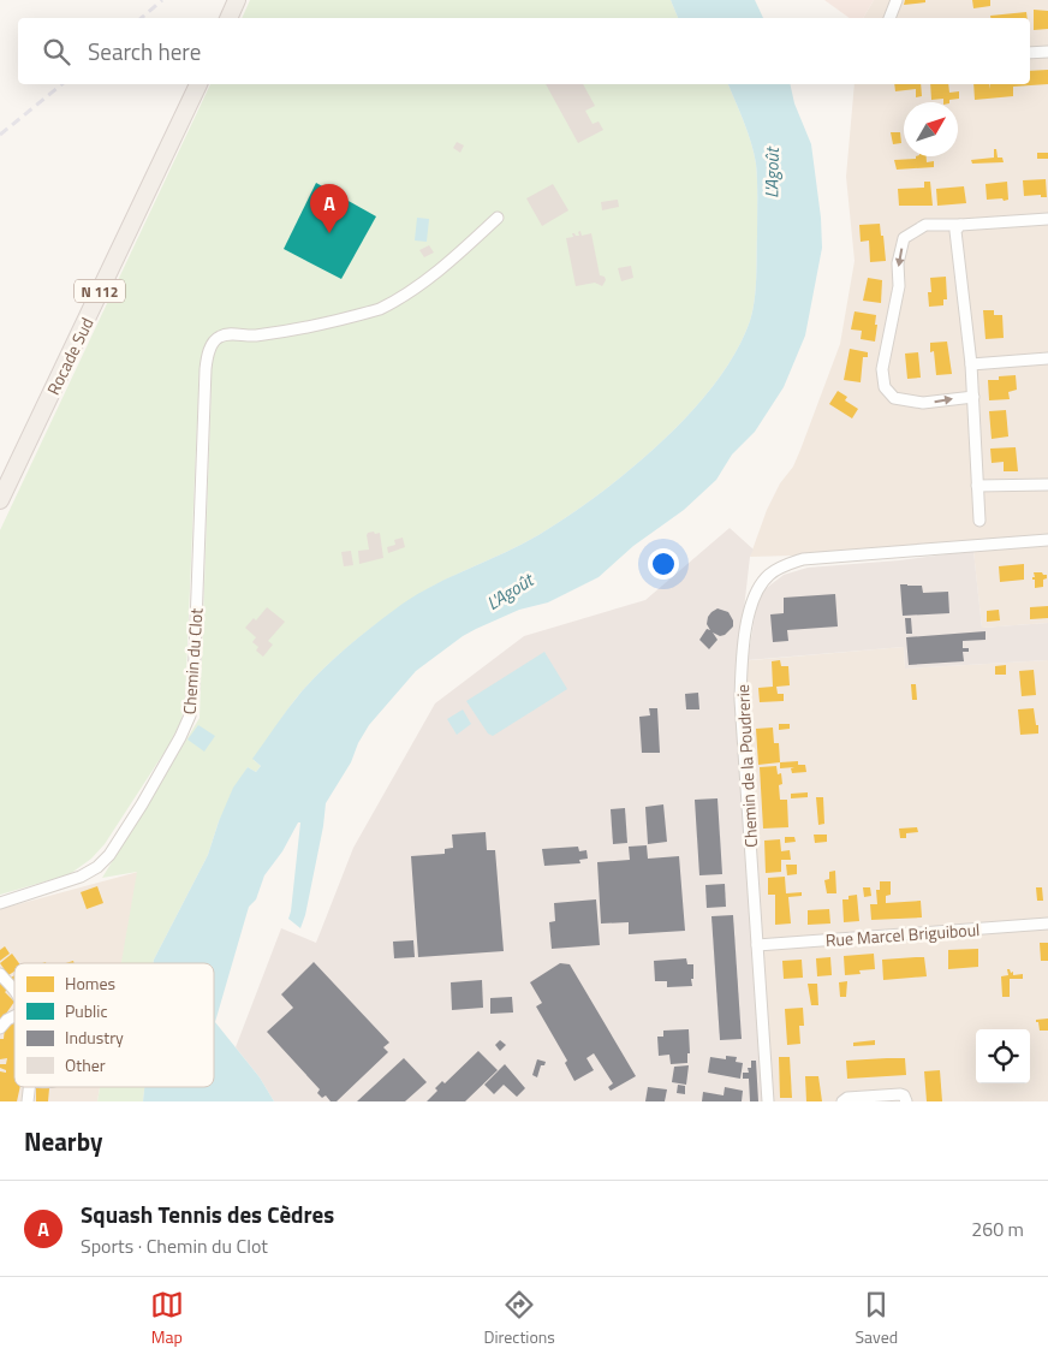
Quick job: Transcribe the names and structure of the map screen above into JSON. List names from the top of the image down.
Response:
{
  "streets": {
    "main road": ["N 112", "Rocade Sud"],
    "street": ["Chemin du Clot", "Chemin de la Poudrerie", "Rue Marcel Briguiboul"]
  },
  "crossings": [
    ["Chemin de la Poudrerie", "Rue Marcel Briguiboul"]
  ],
  "water": ["L'Agoût"],
  "legend": [
    "Homes",
    "Public",
    "Industry",
    "Other"
  ],
  "north": "top right",
  "page": {
    "search": "Search here",
    "pins": "A",
    "heading": "Nearby",
    "list": [
      {
        "mark": "A",
        "name": "Squash Tennis des Cèdres",
        "note": "Sports · Chemin du Clot",
        "value": "260 m"
      }
    ],
    "nav": ["Map", "Directions", "Saved"]
  }
}
